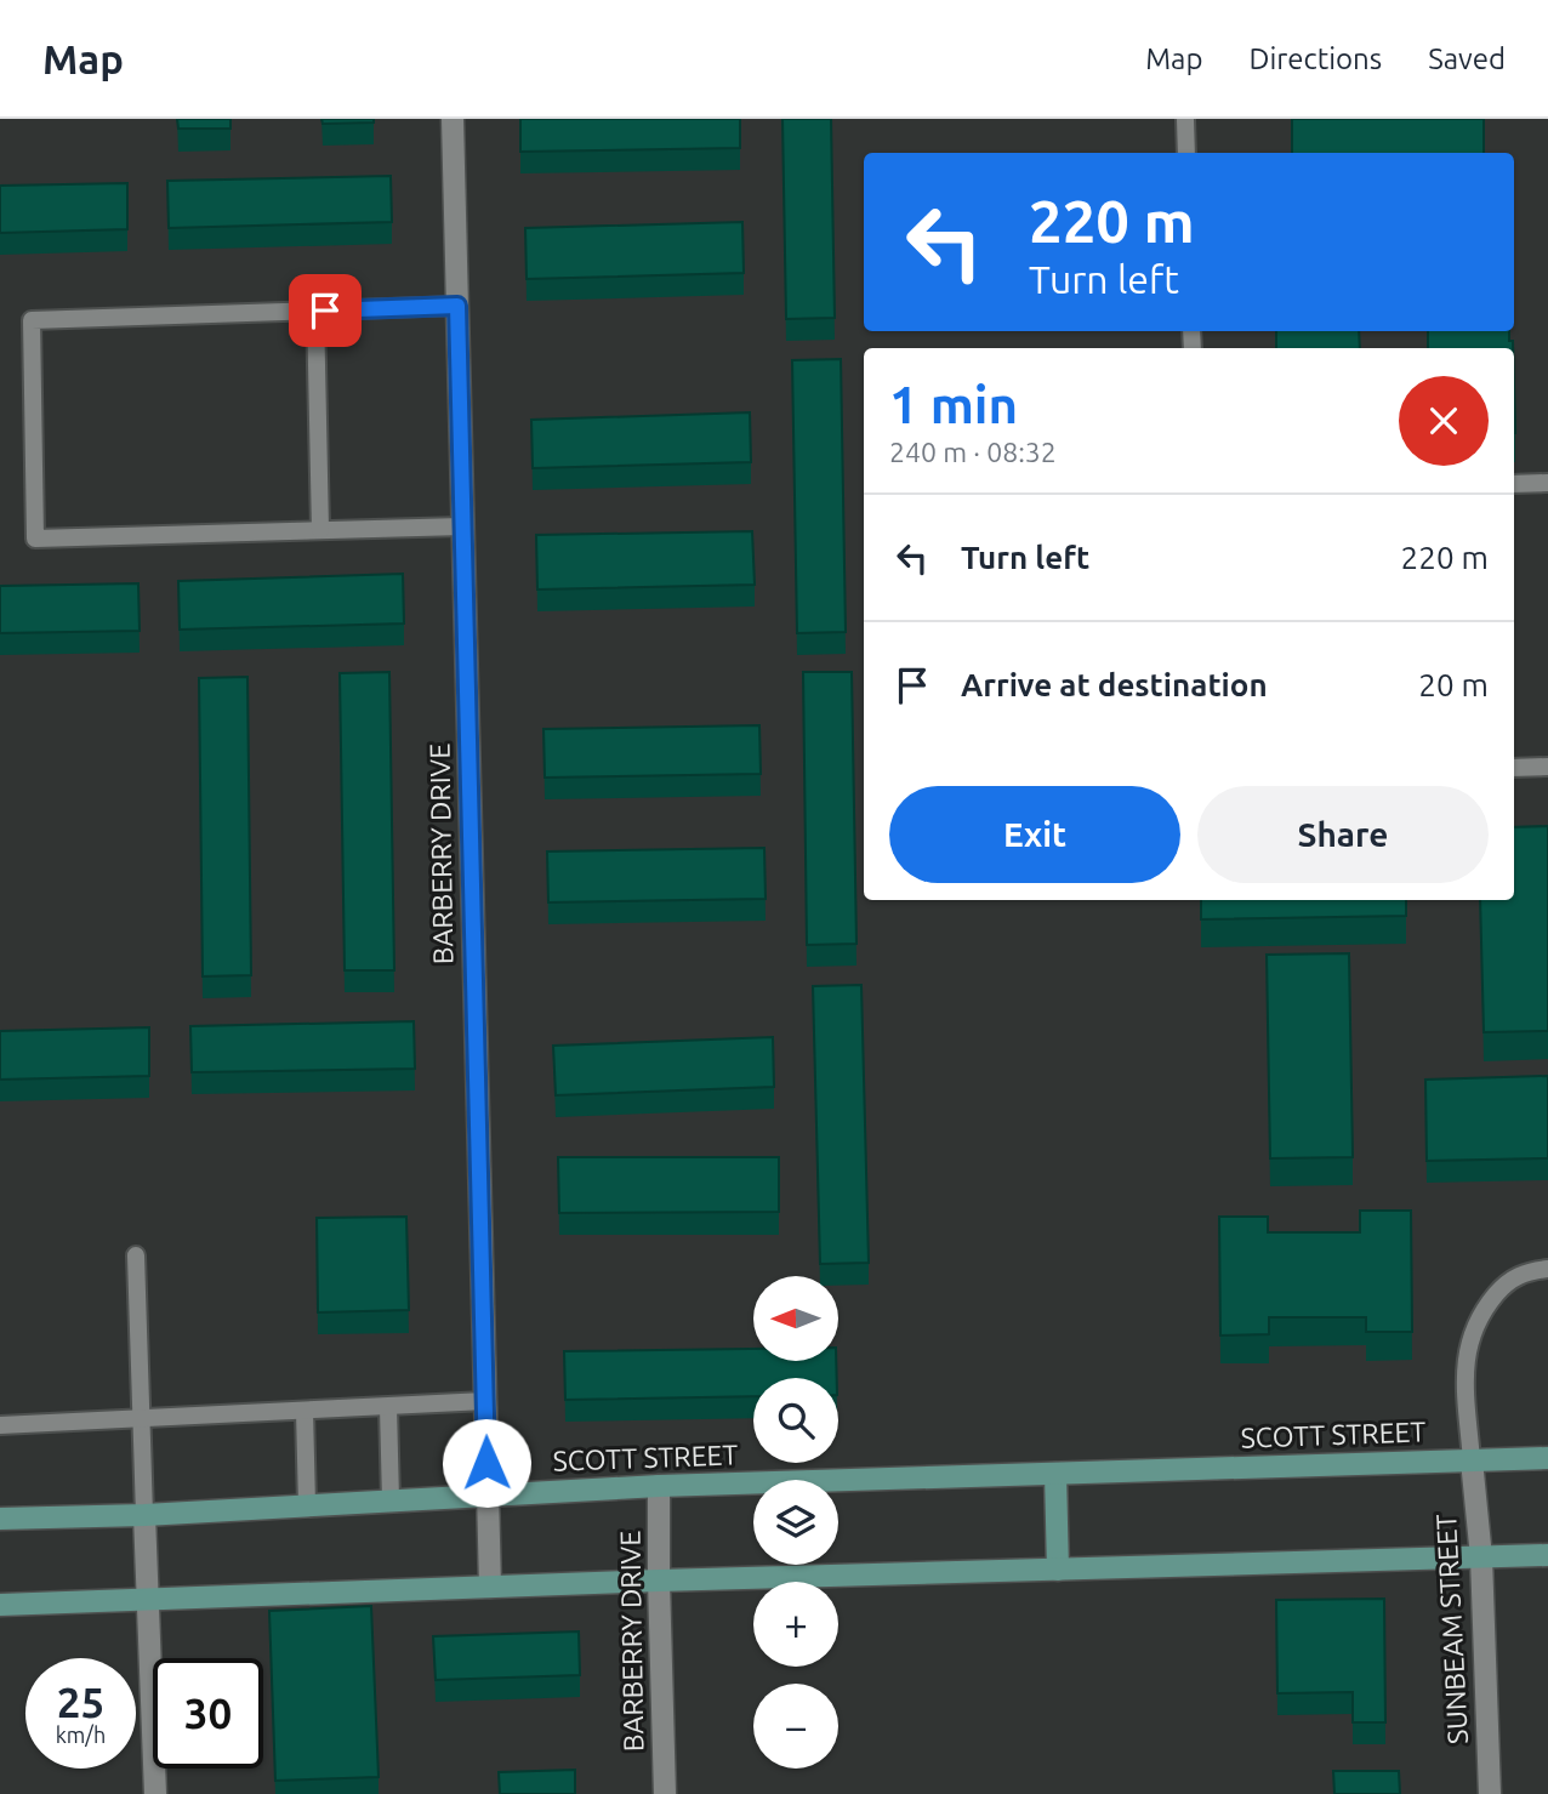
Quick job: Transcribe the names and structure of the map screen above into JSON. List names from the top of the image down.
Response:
{
  "streets": {
    "main road": ["SCOTT STREET"],
    "street": ["BARBERRY DRIVE", "SUNBEAM STREET"]
  },
  "crossings": [
    ["BARBERRY DRIVE", "SCOTT STREET"],
    ["SCOTT STREET", "SUNBEAM STREET"]
  ],
  "north": "left",
  "page": {
    "header": "Map",
    "nav": ["Map", "Directions", "Saved"],
    "turn": ["220 m", "Turn left"],
    "heading": ["1 min", "240 m · 08:32"],
    "list": [
      {
        "name": "Turn left",
        "value": "220 m"
      },
      {
        "name": "Arrive at destination",
        "value": "20 m"
      }
    ],
    "buttons": ["Exit", "Share"],
    "map_buttons": ["+", "−"],
    "speed": "25 km/h",
    "limit": "30"
  }
}
